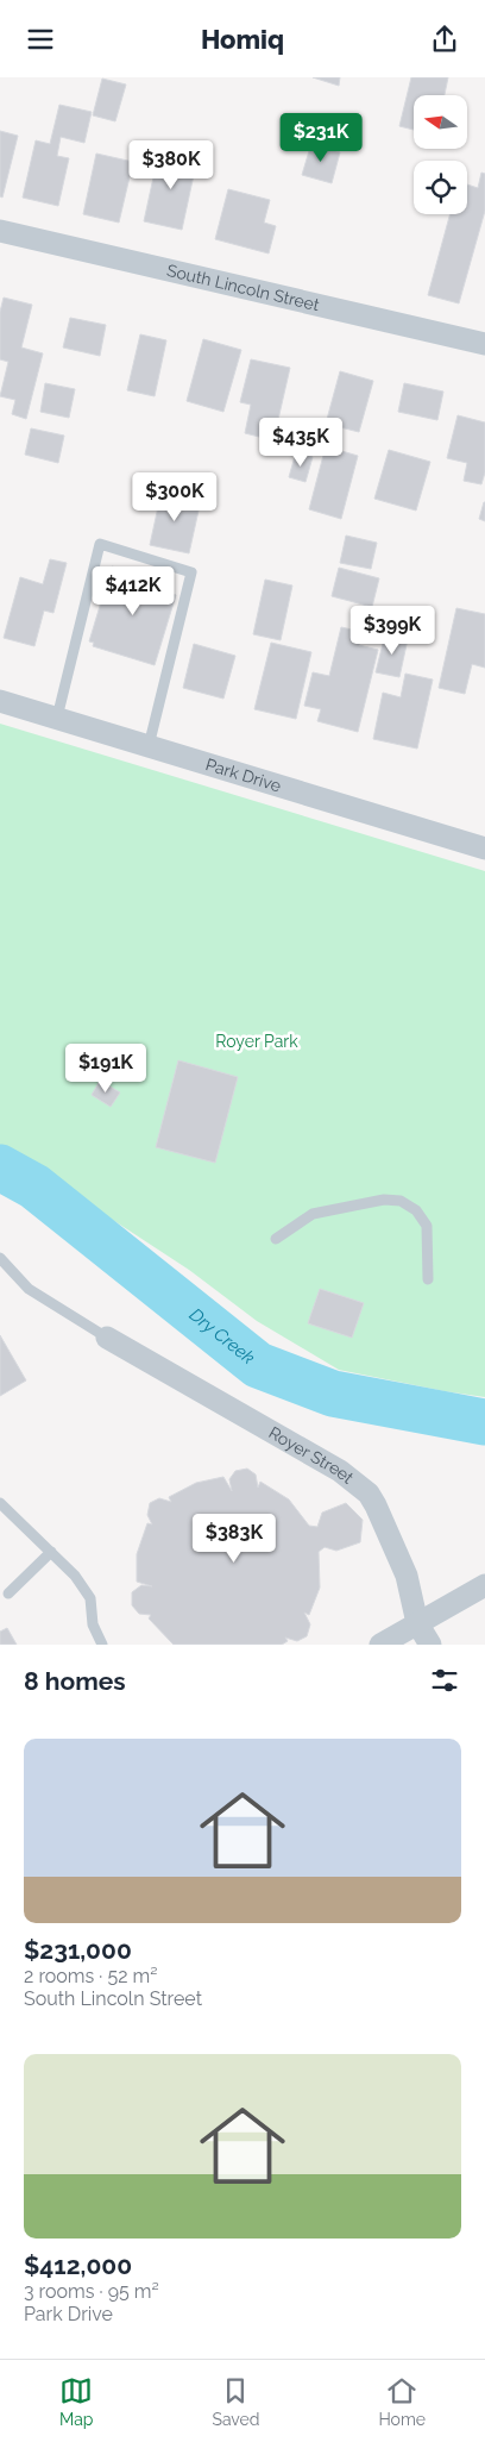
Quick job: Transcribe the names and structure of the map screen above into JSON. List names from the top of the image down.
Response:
{
  "streets": {
    "street": ["South Lincoln Street", "Park Drive", "Royer Street"]
  },
  "water": ["Dry Creek"],
  "parks": ["Royer Park"],
  "north": "left",
  "page": {
    "header": "Homiq",
    "price": [
      "$231K",
      "$380K",
      "$435K",
      "$300K",
      "$412K",
      "$399K",
      "$191K",
      "$383K"
    ],
    "heading": "8 homes",
    "list": [
      {
        "name": "$231,000",
        "note": "2 rooms · 52 m² · South Lincoln Street"
      },
      {
        "name": "$412,000",
        "note": "3 rooms · 95 m² · Park Drive"
      }
    ],
    "tabs": ["Map", "Saved", "Home"]
  }
}
